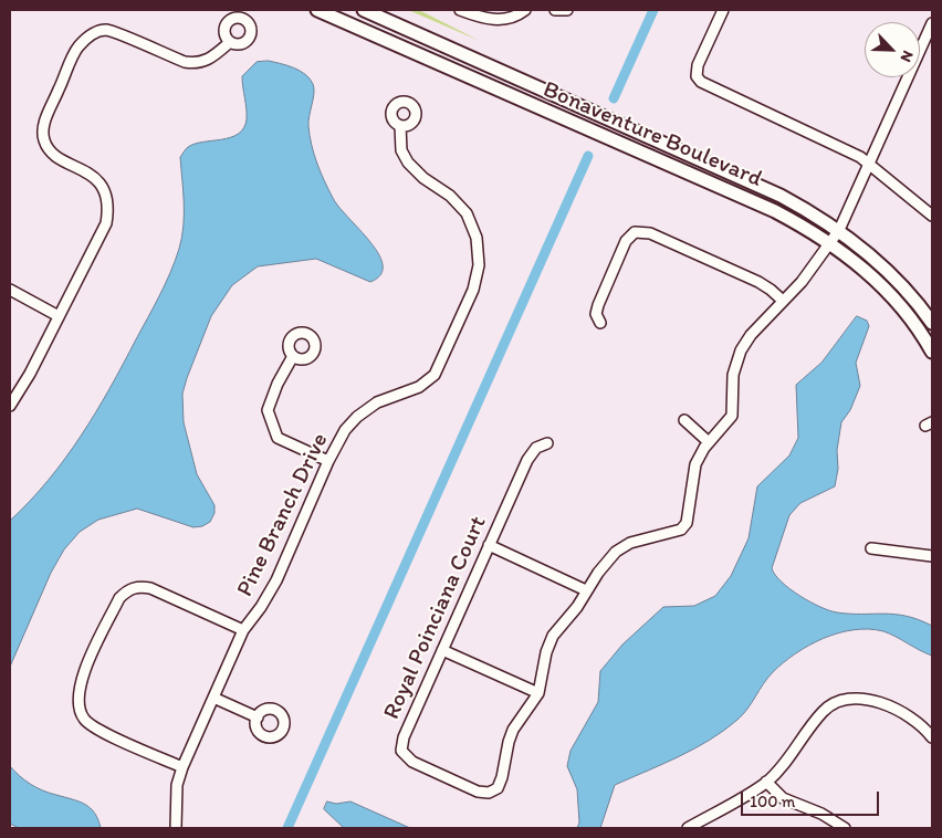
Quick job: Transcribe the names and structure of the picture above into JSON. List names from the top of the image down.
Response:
{
  "streets": {
    "main road": ["Bonaventure Boulevard"],
    "street": ["Pine Branch Drive", "Royal Poinciana Court"]
  },
  "scale_bar": "100 m",
  "north": "bottom right"
}
